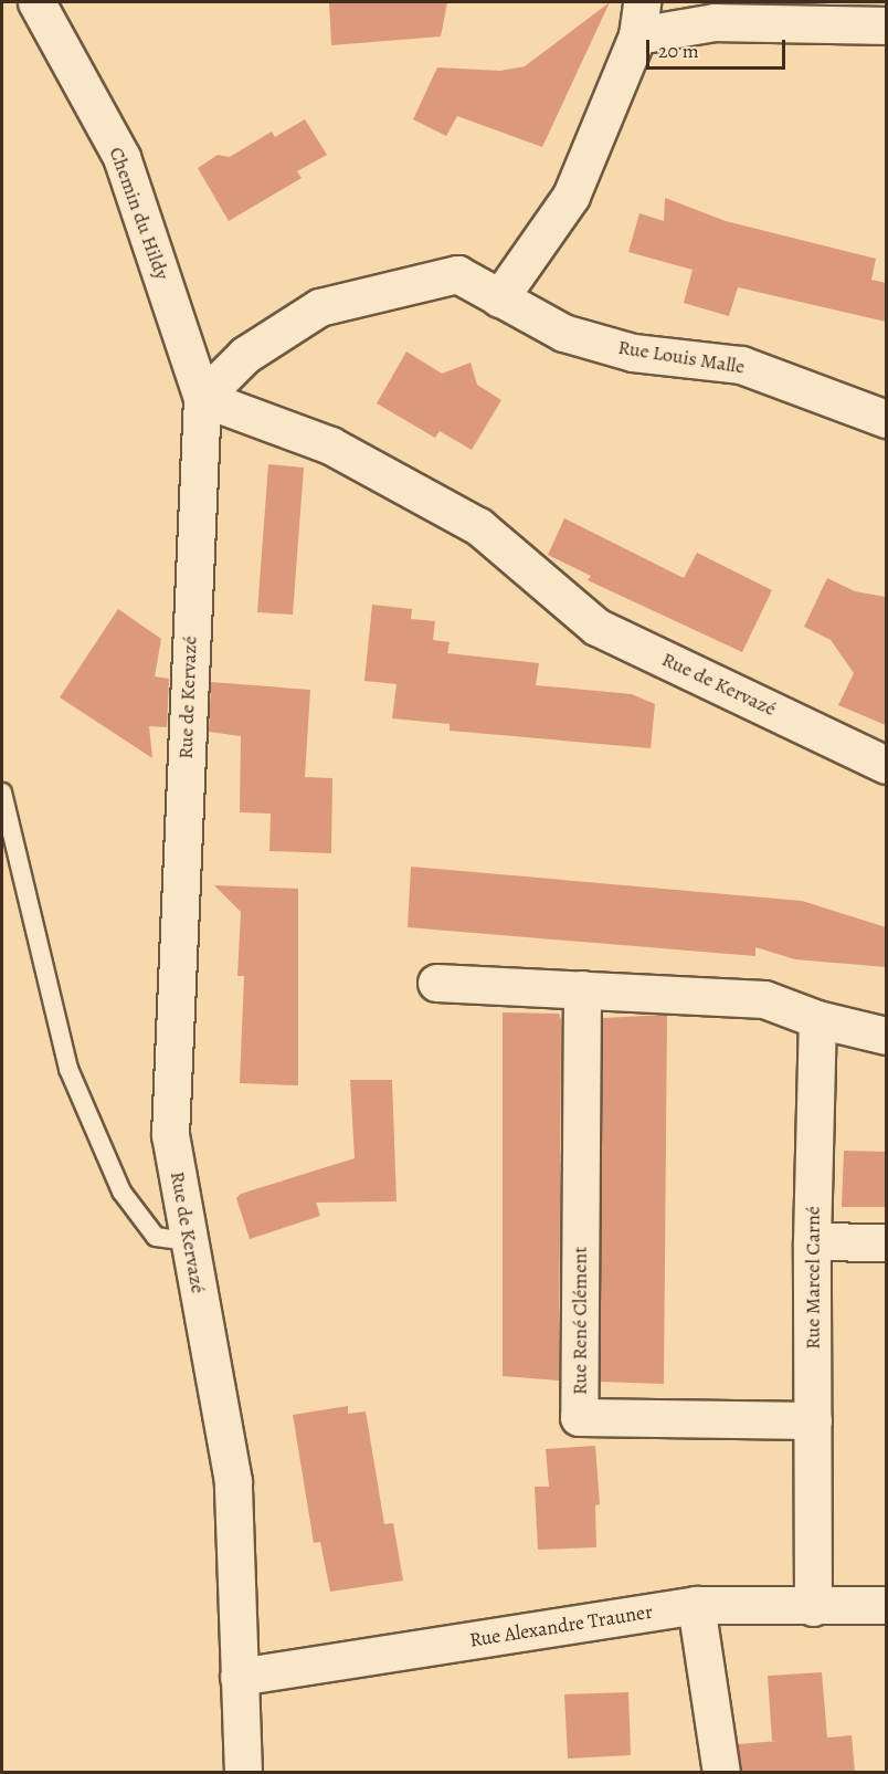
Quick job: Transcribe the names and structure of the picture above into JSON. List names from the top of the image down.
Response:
{
  "streets": {
    "street": [
      "Chemin du Hildy",
      "Rue Louis Malle",
      "Rue de Kervazé",
      "Rue Marcel Carné",
      "Rue René Clément",
      "Rue Alexandre Trauner"
    ]
  },
  "crossings": [
    ["Chemin du Hildy", "Rue Louis Malle"],
    ["Chemin du Hildy", "Rue de Kervazé"],
    ["Rue Louis Malle", "Rue de Kervazé"],
    ["Rue de Kervazé", "Rue Alexandre Trauner"],
    ["Rue Marcel Carné", "Rue René Clément"],
    ["Rue Marcel Carné", "Rue Alexandre Trauner"]
  ],
  "scale_bar": "20 m"
}
